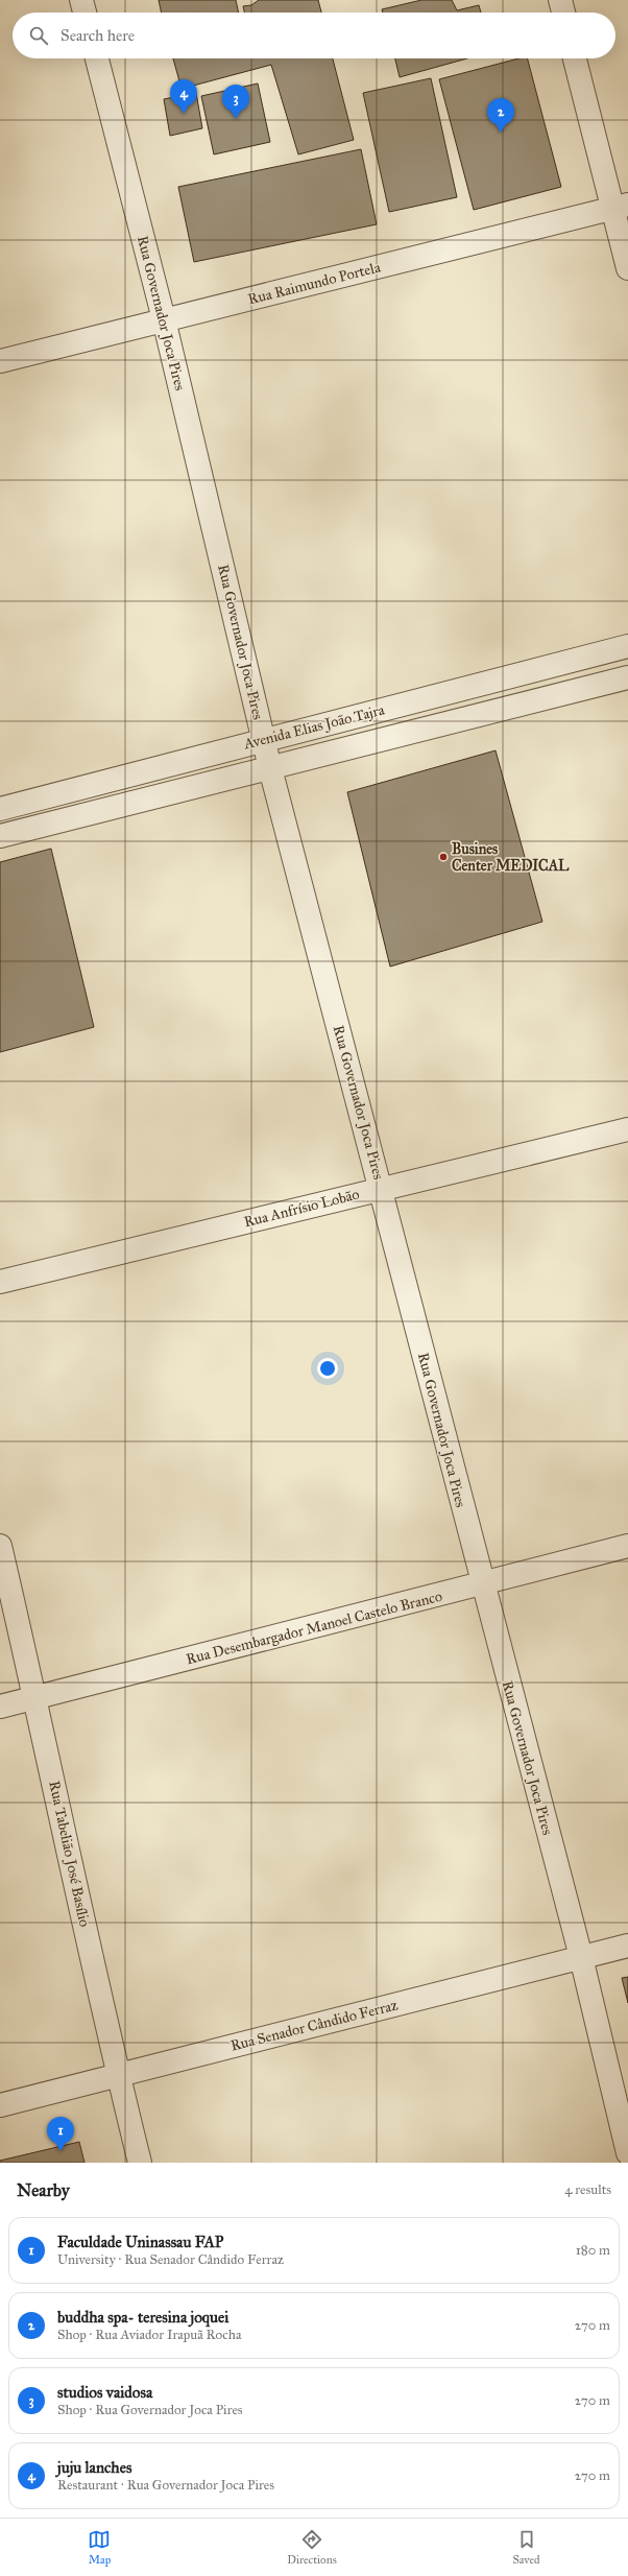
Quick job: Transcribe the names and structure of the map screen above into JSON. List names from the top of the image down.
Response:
{
  "streets": {
    "street": [
      "Rua Raimundo Portela",
      "Rua Governador Joca Pires",
      "Avenida Elias João Tajra",
      "Rua Anfrísio Lobão",
      "Rua Desembargador Manoel Castelo Branco",
      "Rua Tabelião José Basílio",
      "Rua Senador Cândido Ferraz"
    ]
  },
  "crossings": [
    ["Rua Raimundo Portela", "Rua Governador Joca Pires"],
    ["Rua Governador Joca Pires", "Avenida Elias João Tajra"],
    ["Rua Governador Joca Pires", "Rua Anfrísio Lobão"],
    ["Rua Governador Joca Pires", "Rua Desembargador Manoel Castelo Branco"],
    ["Rua Governador Joca Pires", "Rua Senador Cândido Ferraz"],
    ["Rua Desembargador Manoel Castelo Branco", "Rua Tabelião José Basílio"],
    ["Rua Tabelião José Basílio", "Rua Senador Cândido Ferraz"]
  ],
  "places": ["Busines Center MEDICAL"],
  "page": {
    "search": "Search here",
    "pins": [
      "4",
      "3",
      "2",
      "1"
    ],
    "heading": ["Nearby", "4 results"],
    "list": [
      {
        "mark": "1",
        "name": "Faculdade Uninassau FAP",
        "note": "University · Rua Senador Cândido Ferraz",
        "value": "180 m"
      },
      {
        "mark": "2",
        "name": "buddha spa- teresina joquei",
        "note": "Shop · Rua Aviador Irapuã Rocha",
        "value": "270 m"
      },
      {
        "mark": "3",
        "name": "studios vaidosa",
        "note": "Shop · Rua Governador Joca Pires",
        "value": "270 m"
      },
      {
        "mark": "4",
        "name": "juju lanches",
        "note": "Restaurant · Rua Governador Joca Pires",
        "value": "270 m"
      }
    ],
    "nav": ["Map", "Directions", "Saved"]
  }
}
